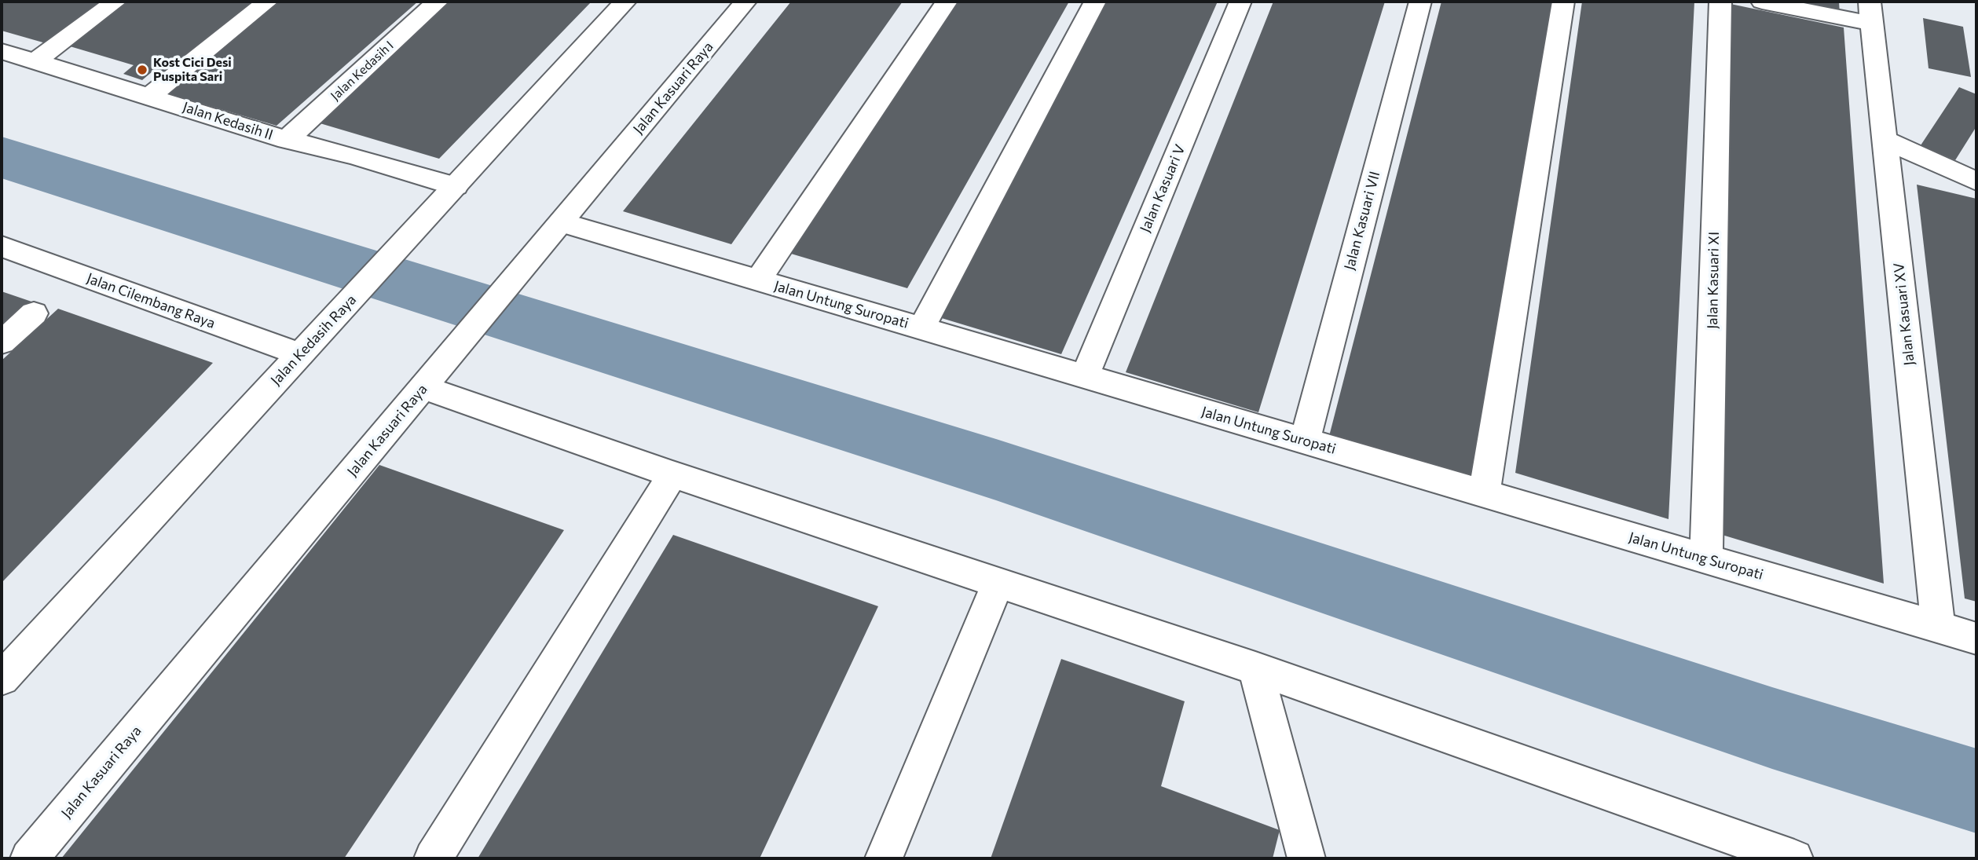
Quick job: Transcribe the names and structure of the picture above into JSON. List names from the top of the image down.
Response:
{
  "streets": {
    "street": [
      "Jalan Kedasih I",
      "Jalan Kasuari Raya",
      "Jalan Kedasih II",
      "Jalan Kasuari V",
      "Jalan Kasuari VII",
      "Jalan Kasuari XI",
      "Jalan Cilembang Raya",
      "Jalan Untung Suropati",
      "Jalan Kasuari XV",
      "Jalan Kedasih Raya"
    ]
  },
  "crossings": [
    ["Jalan Kedasih I", "Jalan Kedasih II"],
    ["Jalan Kasuari Raya", "Jalan Untung Suropati"],
    ["Jalan Kedasih II", "Jalan Kedasih Raya"],
    ["Jalan Kasuari V", "Jalan Untung Suropati"],
    ["Jalan Kasuari VII", "Jalan Untung Suropati"],
    ["Jalan Kasuari XI", "Jalan Untung Suropati"],
    ["Jalan Cilembang Raya", "Jalan Kedasih Raya"],
    ["Jalan Untung Suropati", "Jalan Kasuari XV"]
  ],
  "places": ["Kost Cici Desi Puspita Sari"]
}
